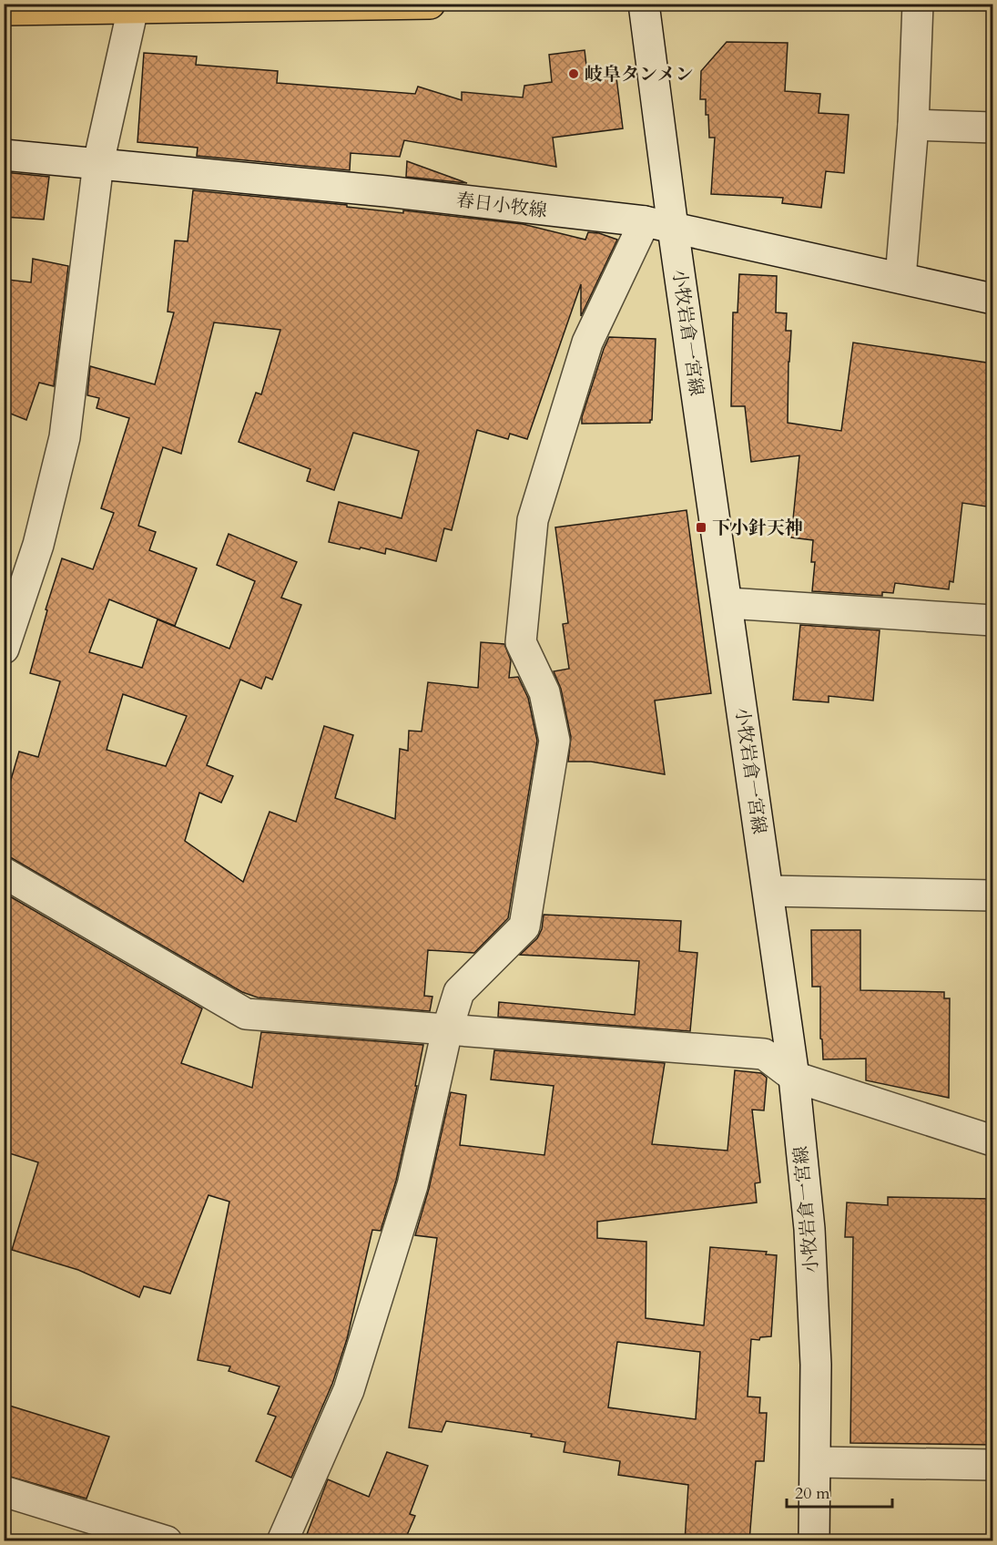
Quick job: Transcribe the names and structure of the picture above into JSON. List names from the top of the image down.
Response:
{
  "streets": {
    "street": ["春日小牧線", "小牧岩倉一宮線"]
  },
  "crossings": [
    ["春日小牧線", "小牧岩倉一宮線"]
  ],
  "places": {
    "other": ["岐阜タンメン"],
    "transit": ["下小針天神"]
  },
  "scale_bar": "20 m"
}
